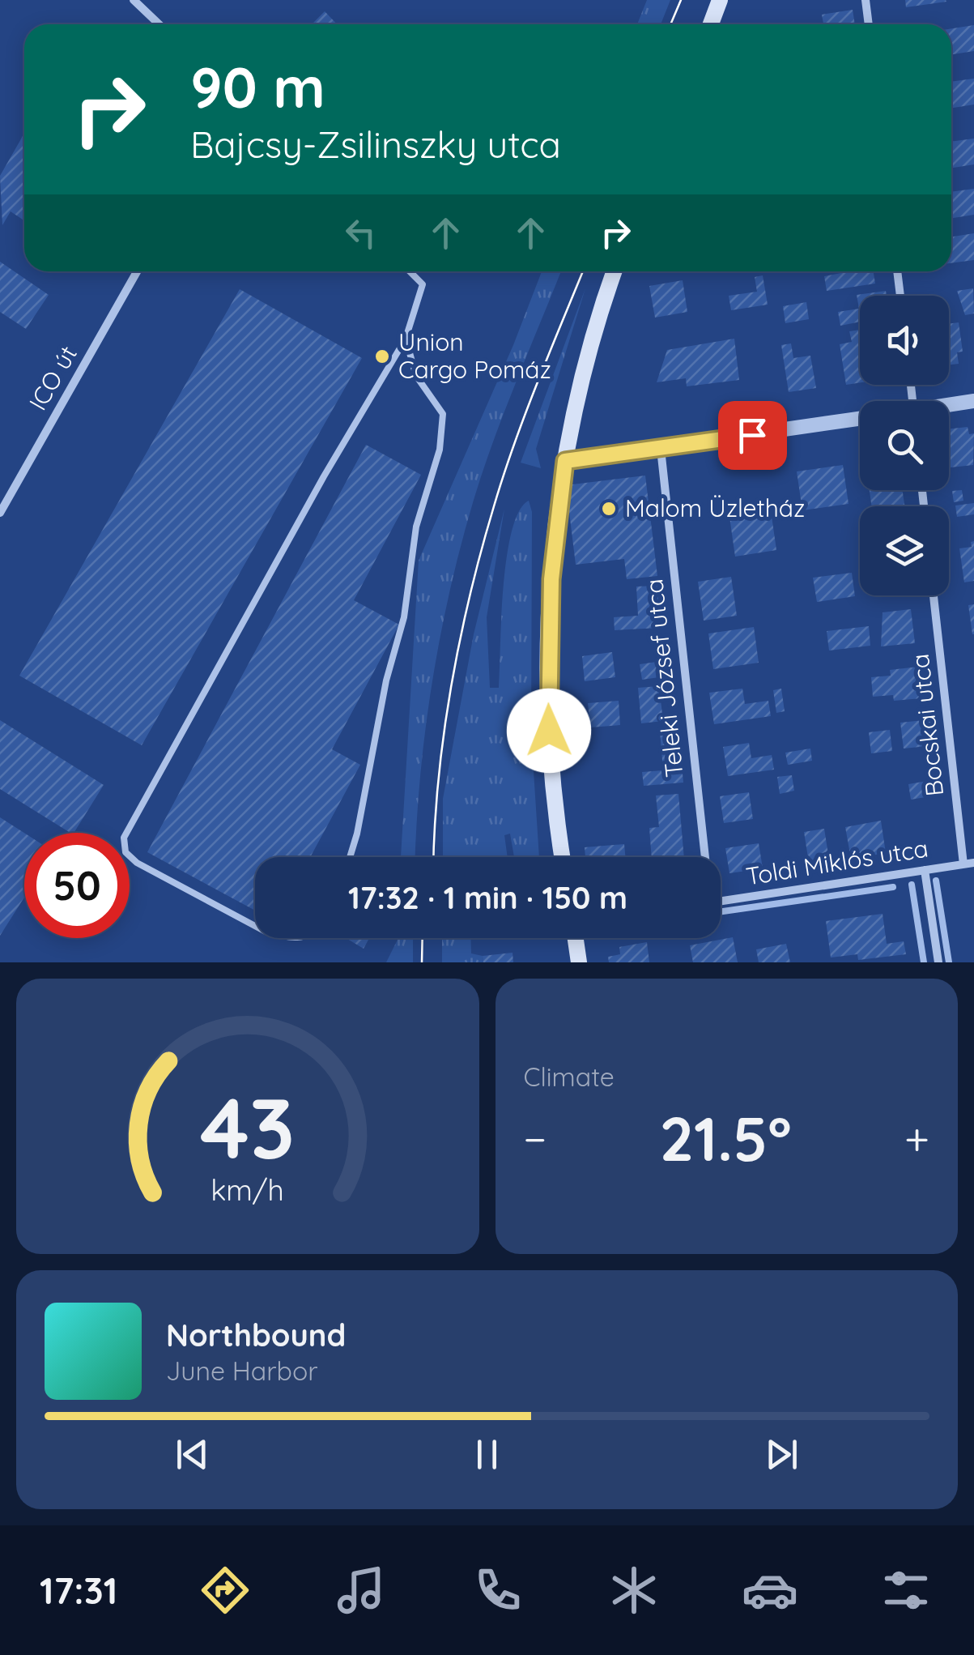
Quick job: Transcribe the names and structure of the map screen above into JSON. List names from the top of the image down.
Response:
{
  "streets": {
    "street": [
      "ICO út",
      "Teleki József utca",
      "Bocskai utca",
      "Toldi Miklós utca"
    ]
  },
  "crossings": [
    ["Bocskai utca", "Toldi Miklós utca"]
  ],
  "places": ["Union Cargo Pomáz", "Malom Üzletház"],
  "page": {
    "turn": ["90 m", "Bajcsy-Zsilinszky utca"],
    "limit": "50",
    "trip": "17:32 · 1 min · 150 m",
    "tile": "Climate",
    "heat": ["−", "21.5°", "+"],
    "song": ["Northbound", "June Harbor"],
    "tabs": "17:31",
    "gauge": ["43", "km/h"]
  }
}
